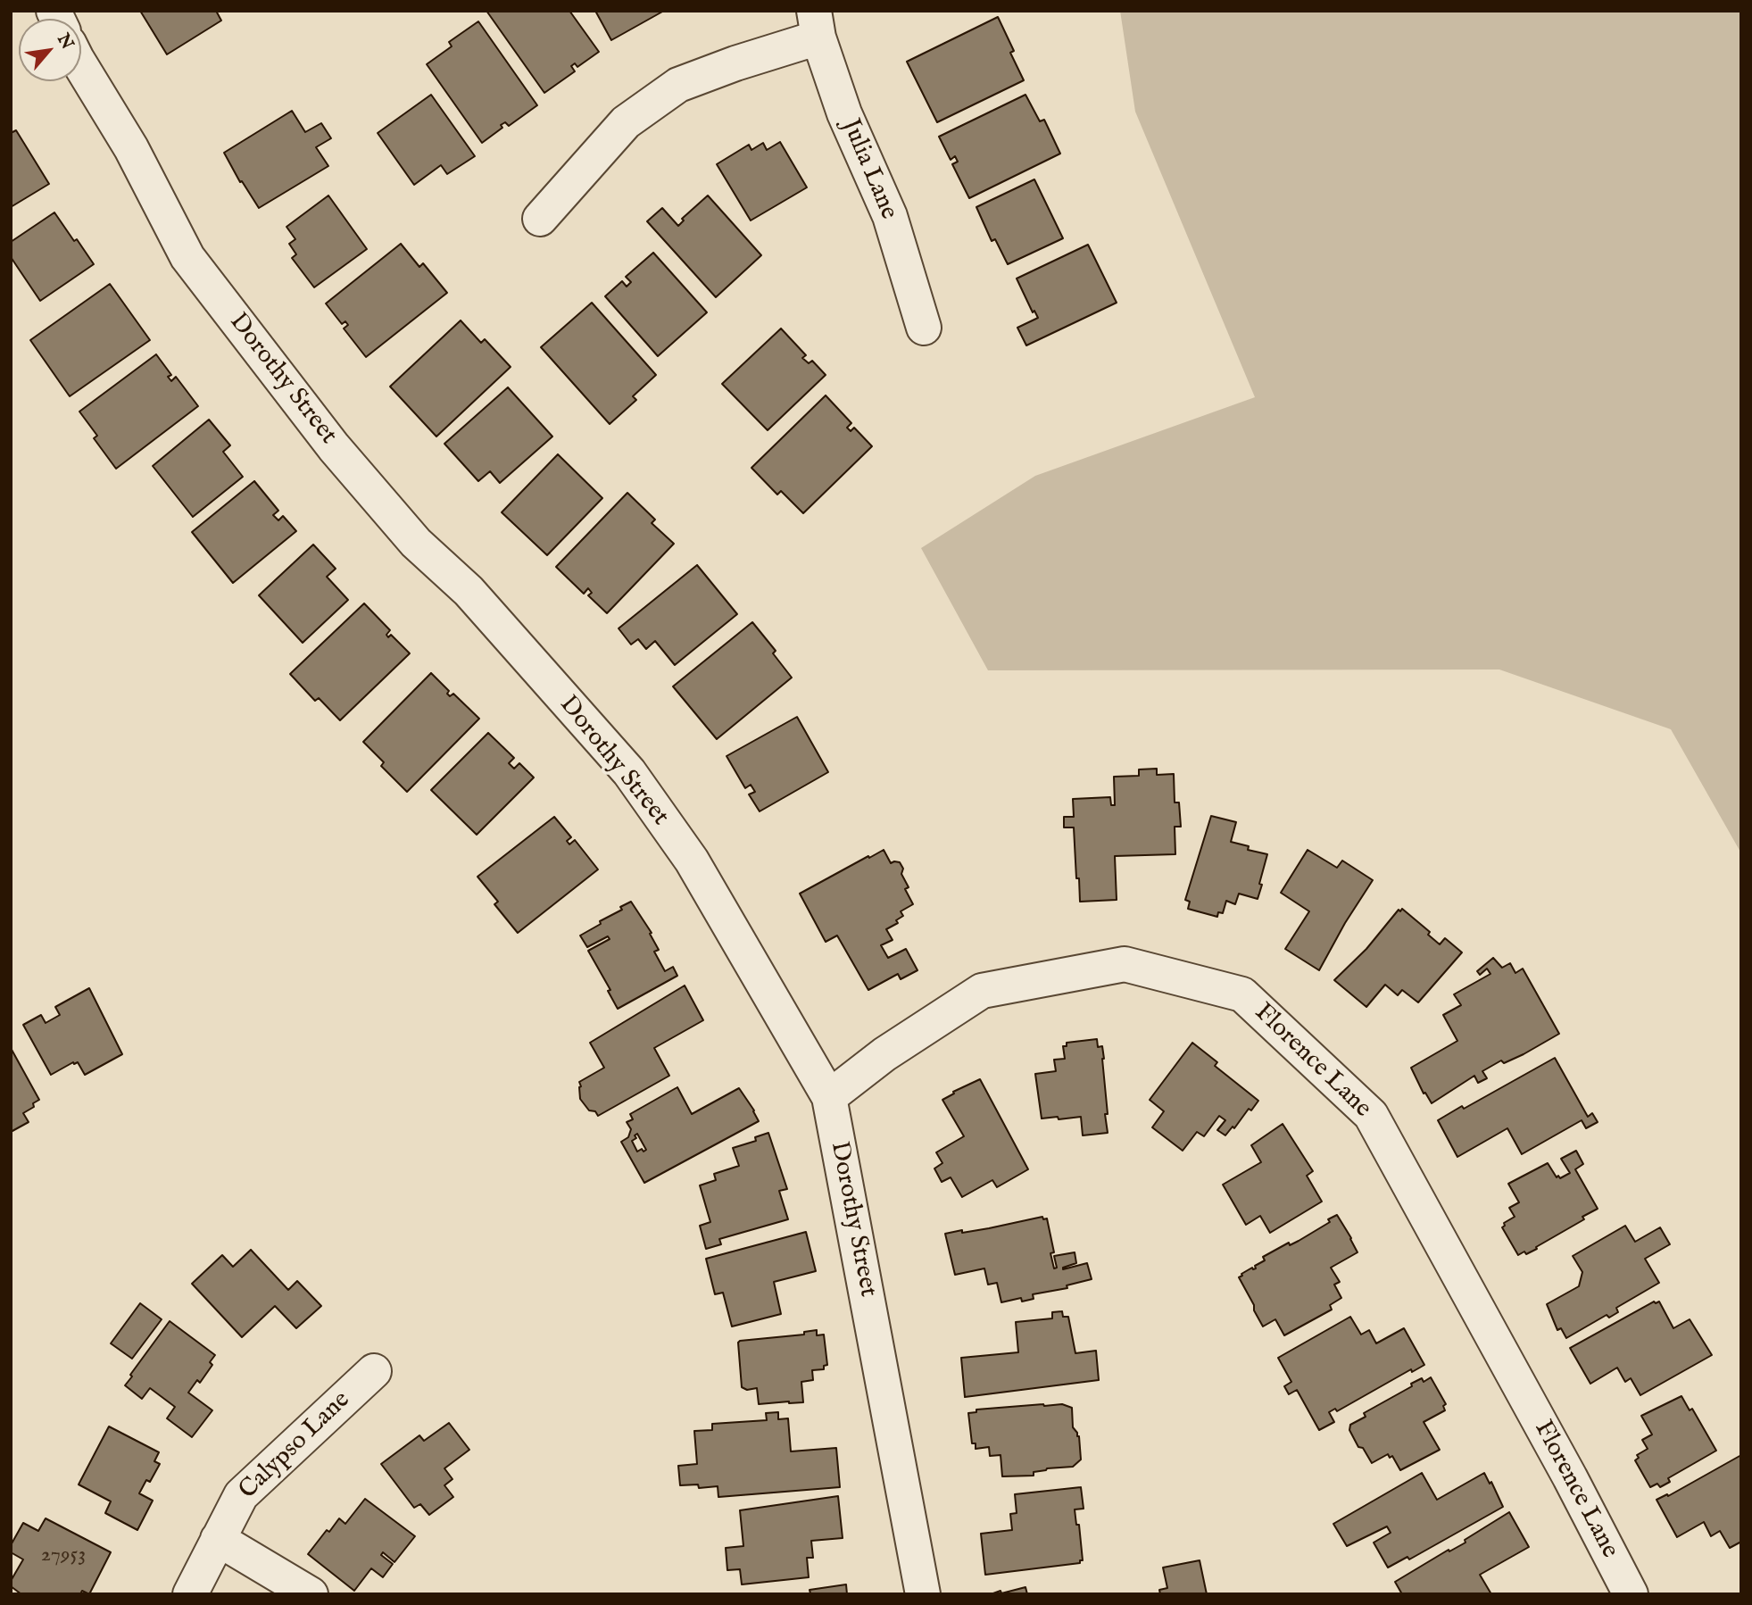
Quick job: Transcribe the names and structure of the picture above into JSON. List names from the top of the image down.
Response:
{
  "streets": {
    "street": [
      "Julia Lane",
      "Dorothy Street",
      "Florence Lane",
      "Calypso Lane"
    ]
  },
  "crossings": [
    ["Dorothy Street", "Florence Lane"]
  ],
  "house_numbers": ["27953"],
  "north": "top right"
}
